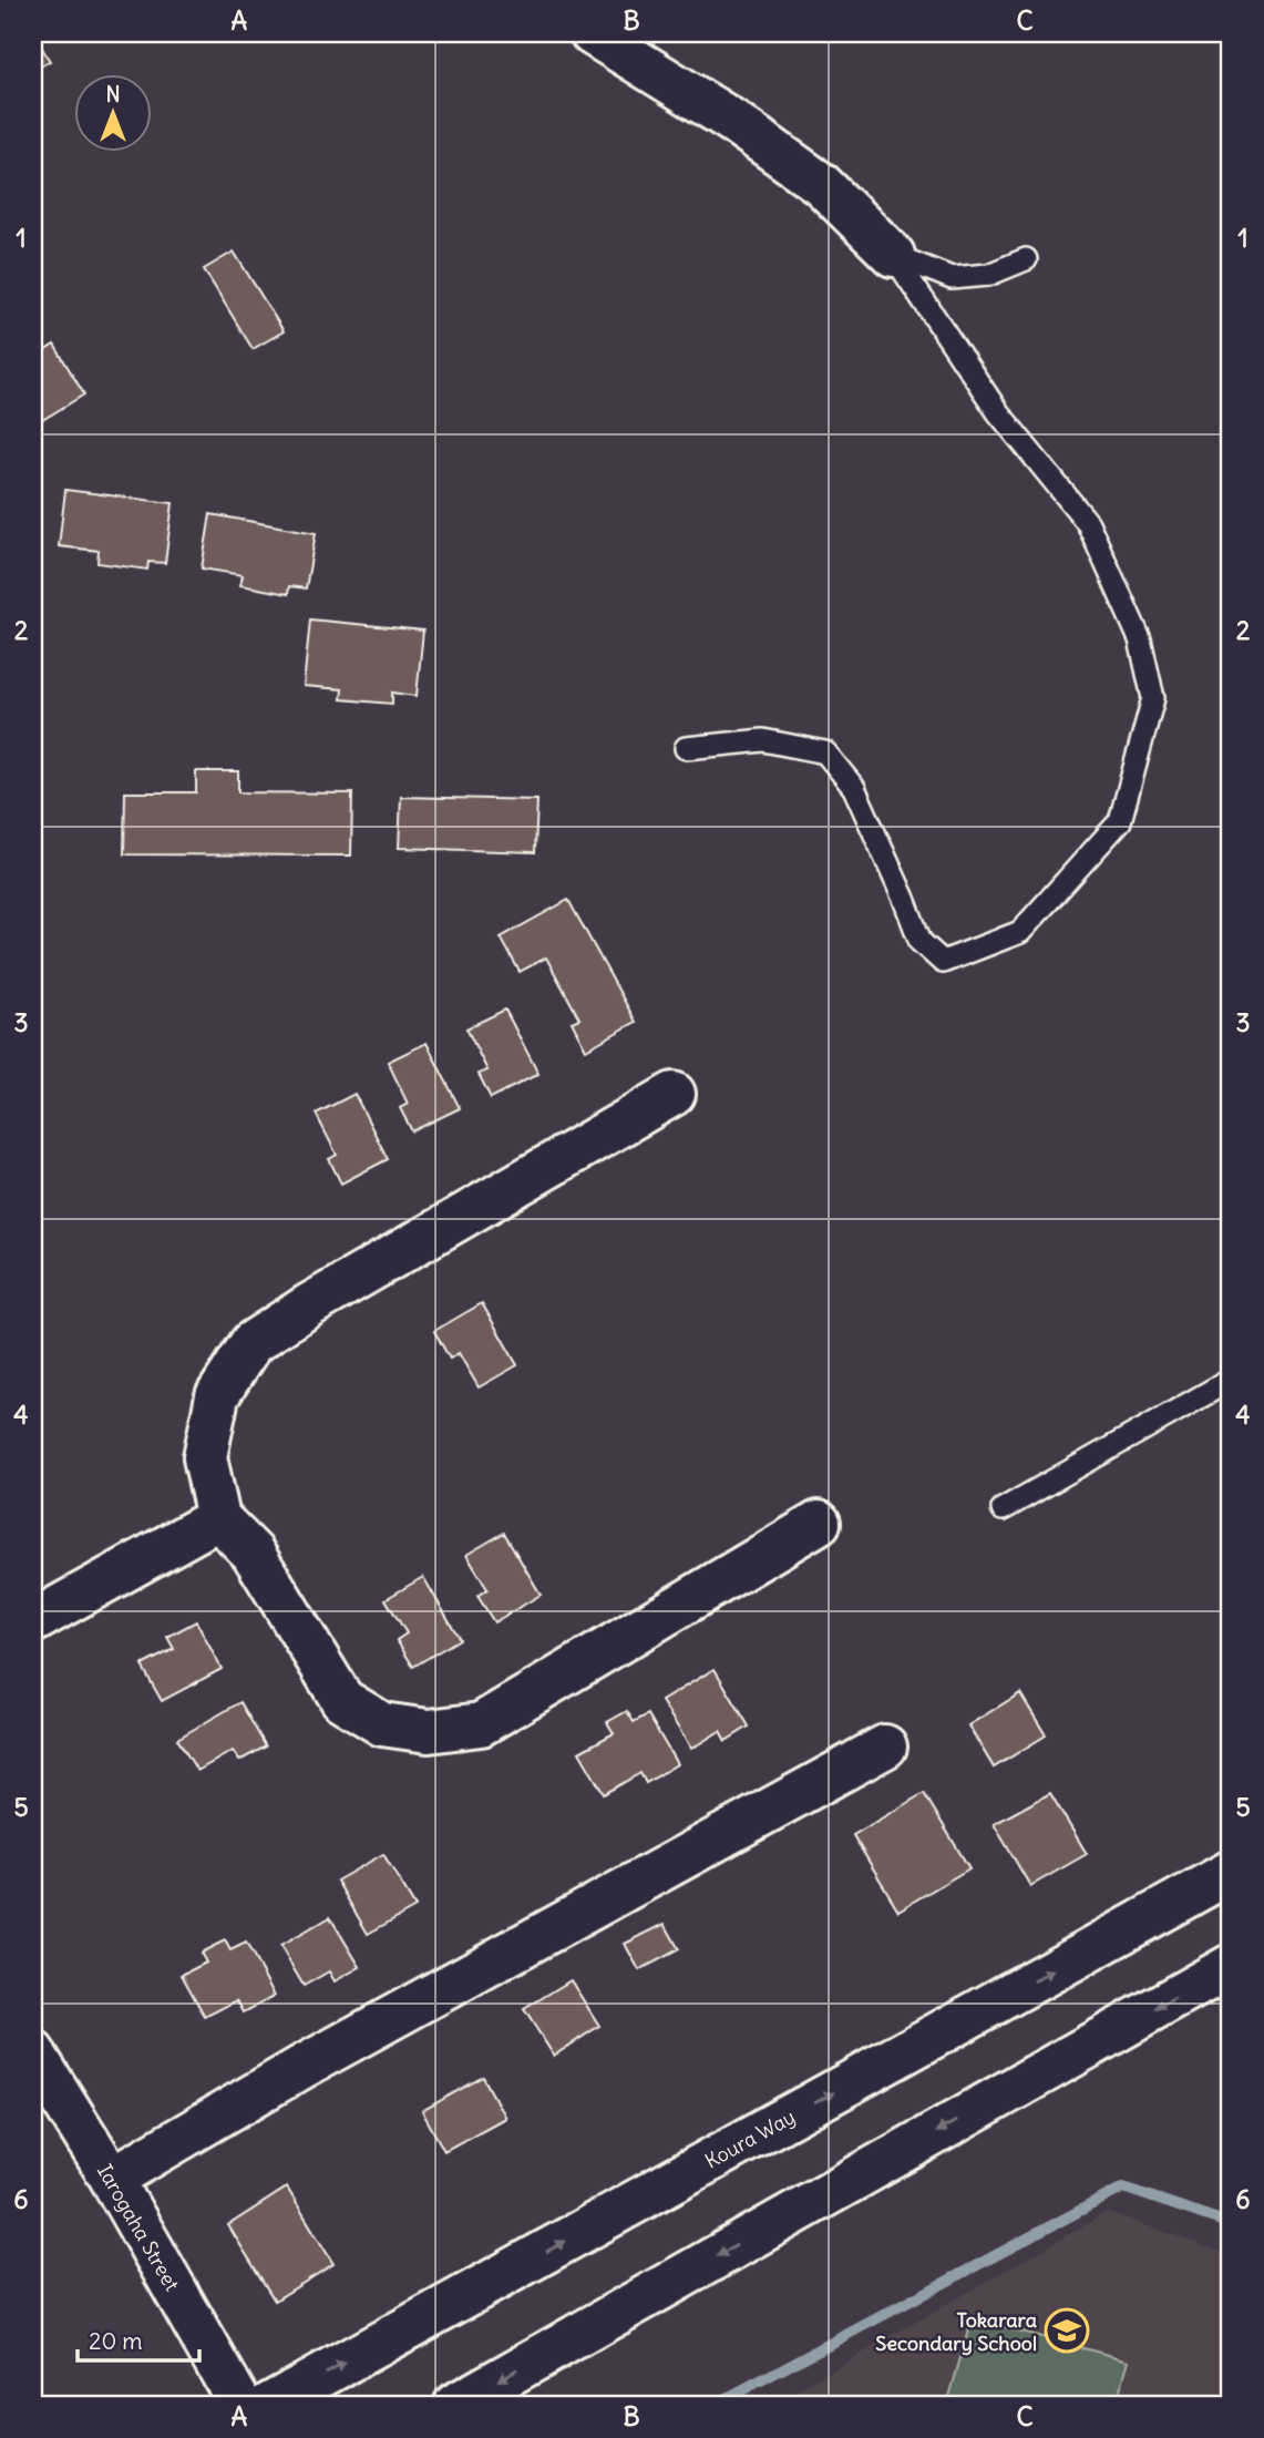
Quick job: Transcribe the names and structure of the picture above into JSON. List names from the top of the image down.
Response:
{
  "streets": {
    "main road": ["Koura Way", "Iarogaha Street"]
  },
  "places": {
    "school or university": ["Tokarara Secondary School"]
  },
  "scale_bar": "20 m",
  "north": "top",
  "grid": {
    "columns": ["A", "B", "C"],
    "rows": [
      "1",
      "2",
      "3",
      "4",
      "5",
      "6"
    ]
  }
}
